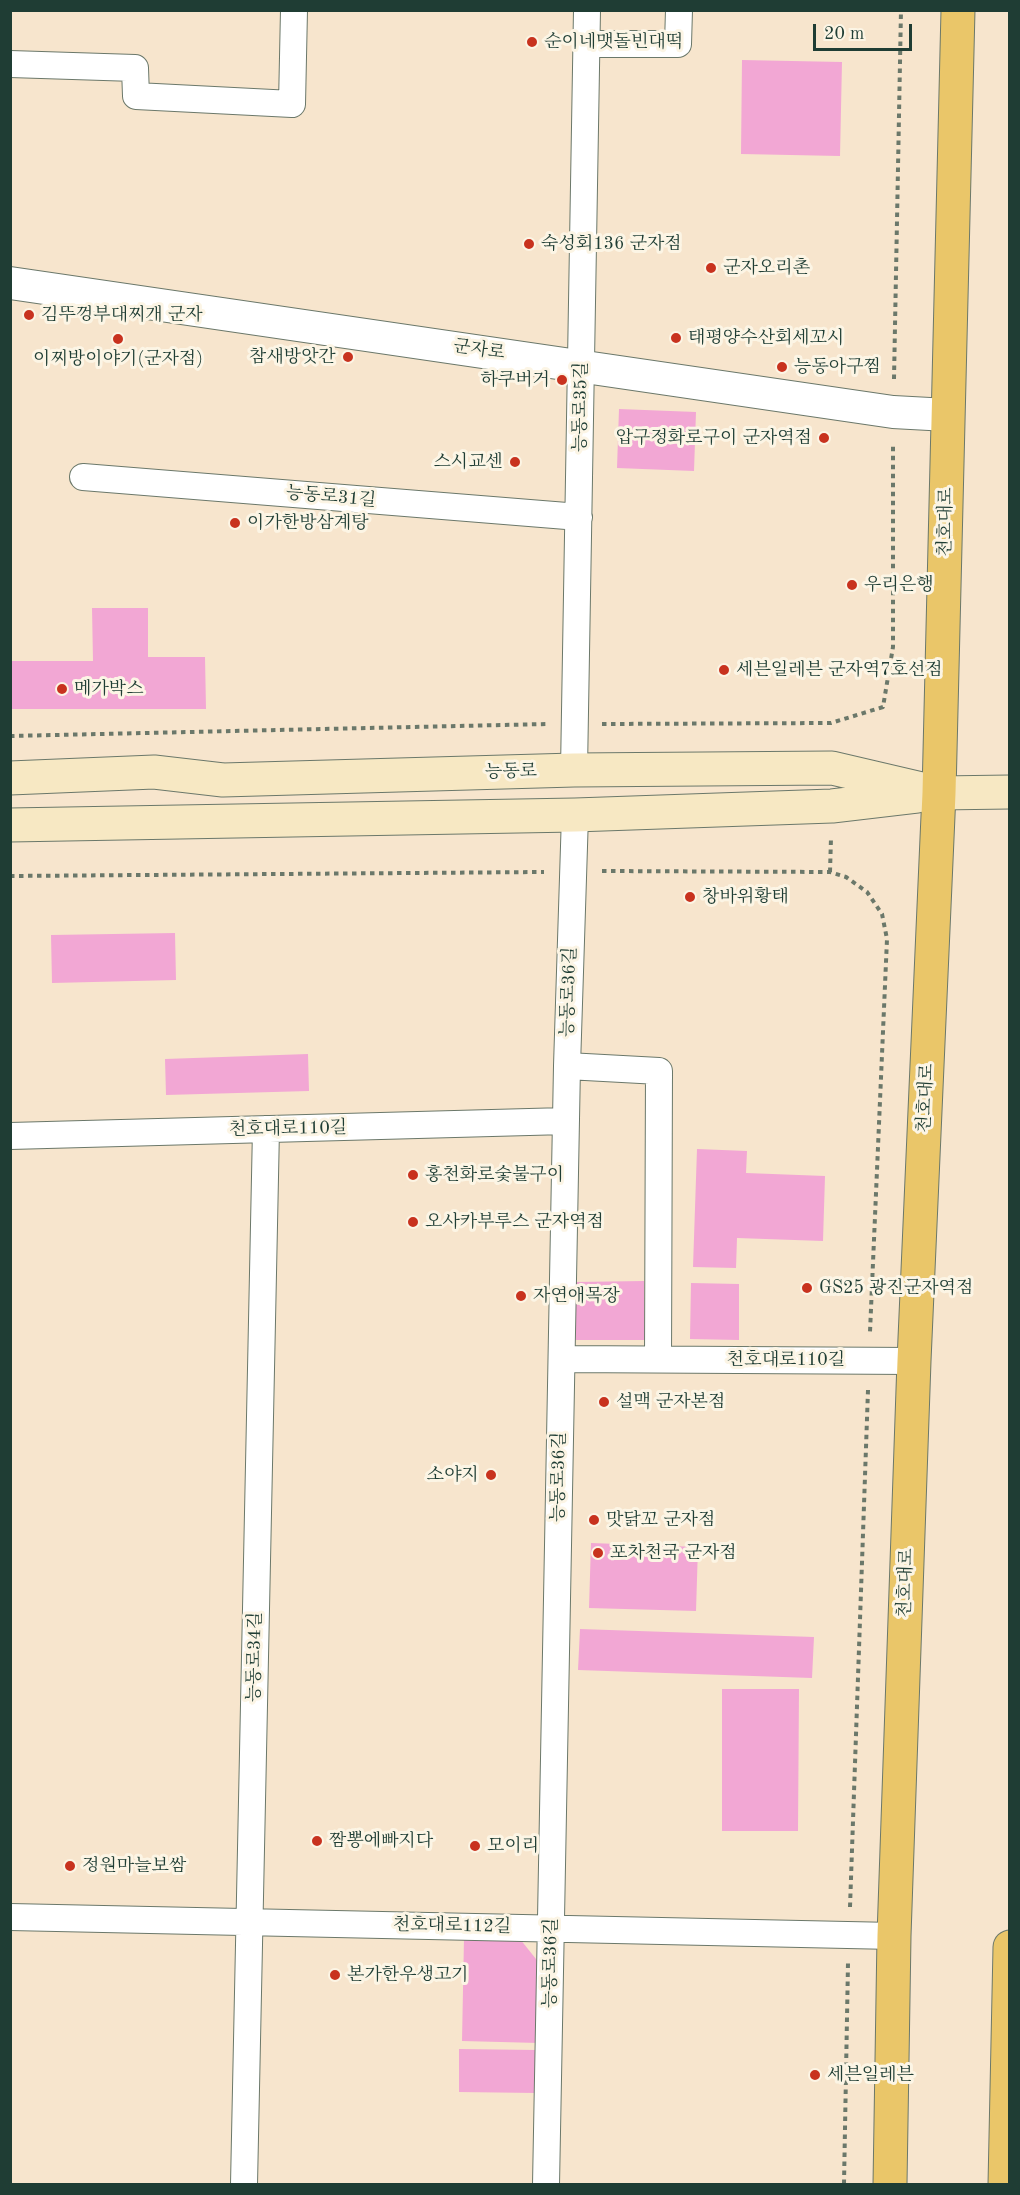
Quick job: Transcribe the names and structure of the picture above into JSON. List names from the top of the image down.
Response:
{
  "streets": {
    "main road": ["천호대로", "능동로", "능동로36길"],
    "street": [
      "군자로",
      "능동로35길",
      "능동로31길",
      "천호대로110길",
      "능동로34길",
      "천호대로112길"
    ]
  },
  "crossings": [
    ["군자로", "능동로35길"],
    ["군자로", "천호대로"],
    ["능동로35길", "능동로31길"],
    ["능동로35길", "능동로"],
    ["능동로35길", "능동로36길"],
    ["천호대로", "능동로"],
    ["천호대로", "천호대로110길"],
    ["천호대로", "천호대로112길"],
    ["능동로", "능동로36길"],
    ["능동로36길", "천호대로110길"],
    ["능동로36길", "천호대로112길"],
    ["천호대로110길", "능동로34길"],
    ["능동로34길", "천호대로112길"]
  ],
  "places": [
    "순이네맷돌빈대떡",
    "숙성회136 군자점",
    "군자오리촌",
    "김뚜껑부대찌개 군자",
    "태평양수산회세꼬시",
    "이찌방이야기(군자점)",
    "참새방앗간",
    "능동아구찜",
    "하쿠버거",
    "압구정화로구이 군자역점",
    "스시교센",
    "이가한방삼계탕",
    "우리은행",
    "세븐일레븐 군자역7호선점",
    "메가박스",
    "창바위황태",
    "홍천화로숯불구이",
    "오사카부루스 군자역점",
    "GS25 광진군자역점",
    "자연애목장",
    "설맥 군자본점",
    "소야지",
    "맛닭꼬 군자점",
    "포차천국 군자점",
    "짬뽕에빠지다",
    "모이리",
    "정원마늘보쌈",
    "본가한우생고기",
    "세븐일레븐"
  ],
  "scale_bar": "20 m"
}
